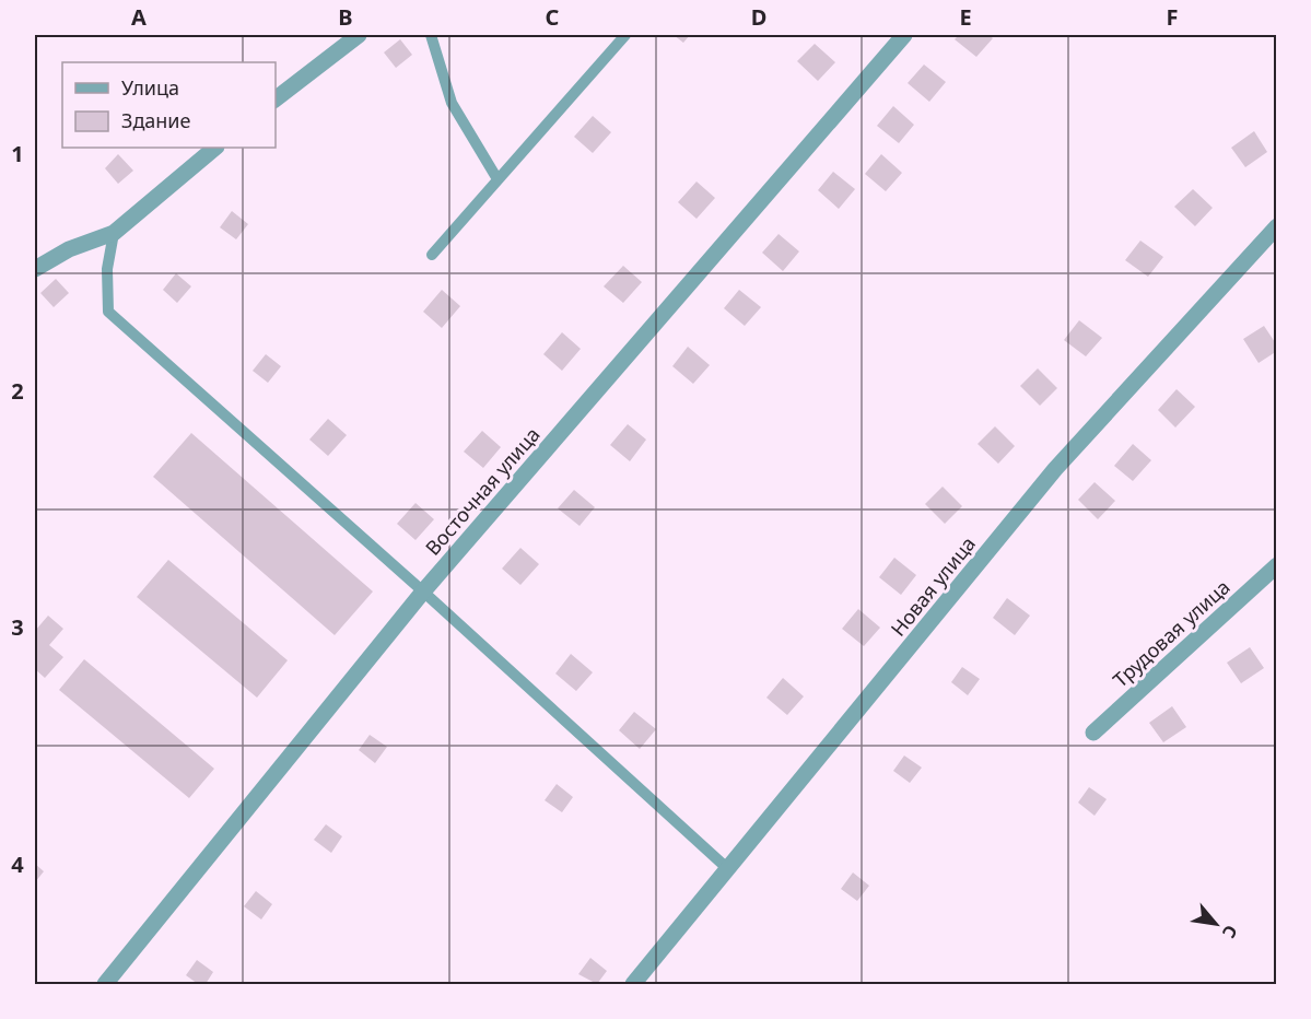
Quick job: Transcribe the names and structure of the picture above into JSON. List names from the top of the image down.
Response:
{
  "streets": {
    "street": ["Восточная улица", "Новая улица", "Трудовая улица"]
  },
  "legend": ["Улица", "Здание"],
  "north": "bottom right",
  "grid": {
    "columns": [
      "A",
      "B",
      "C",
      "D",
      "E",
      "F"
    ],
    "rows": [
      "1",
      "2",
      "3",
      "4"
    ]
  }
}
